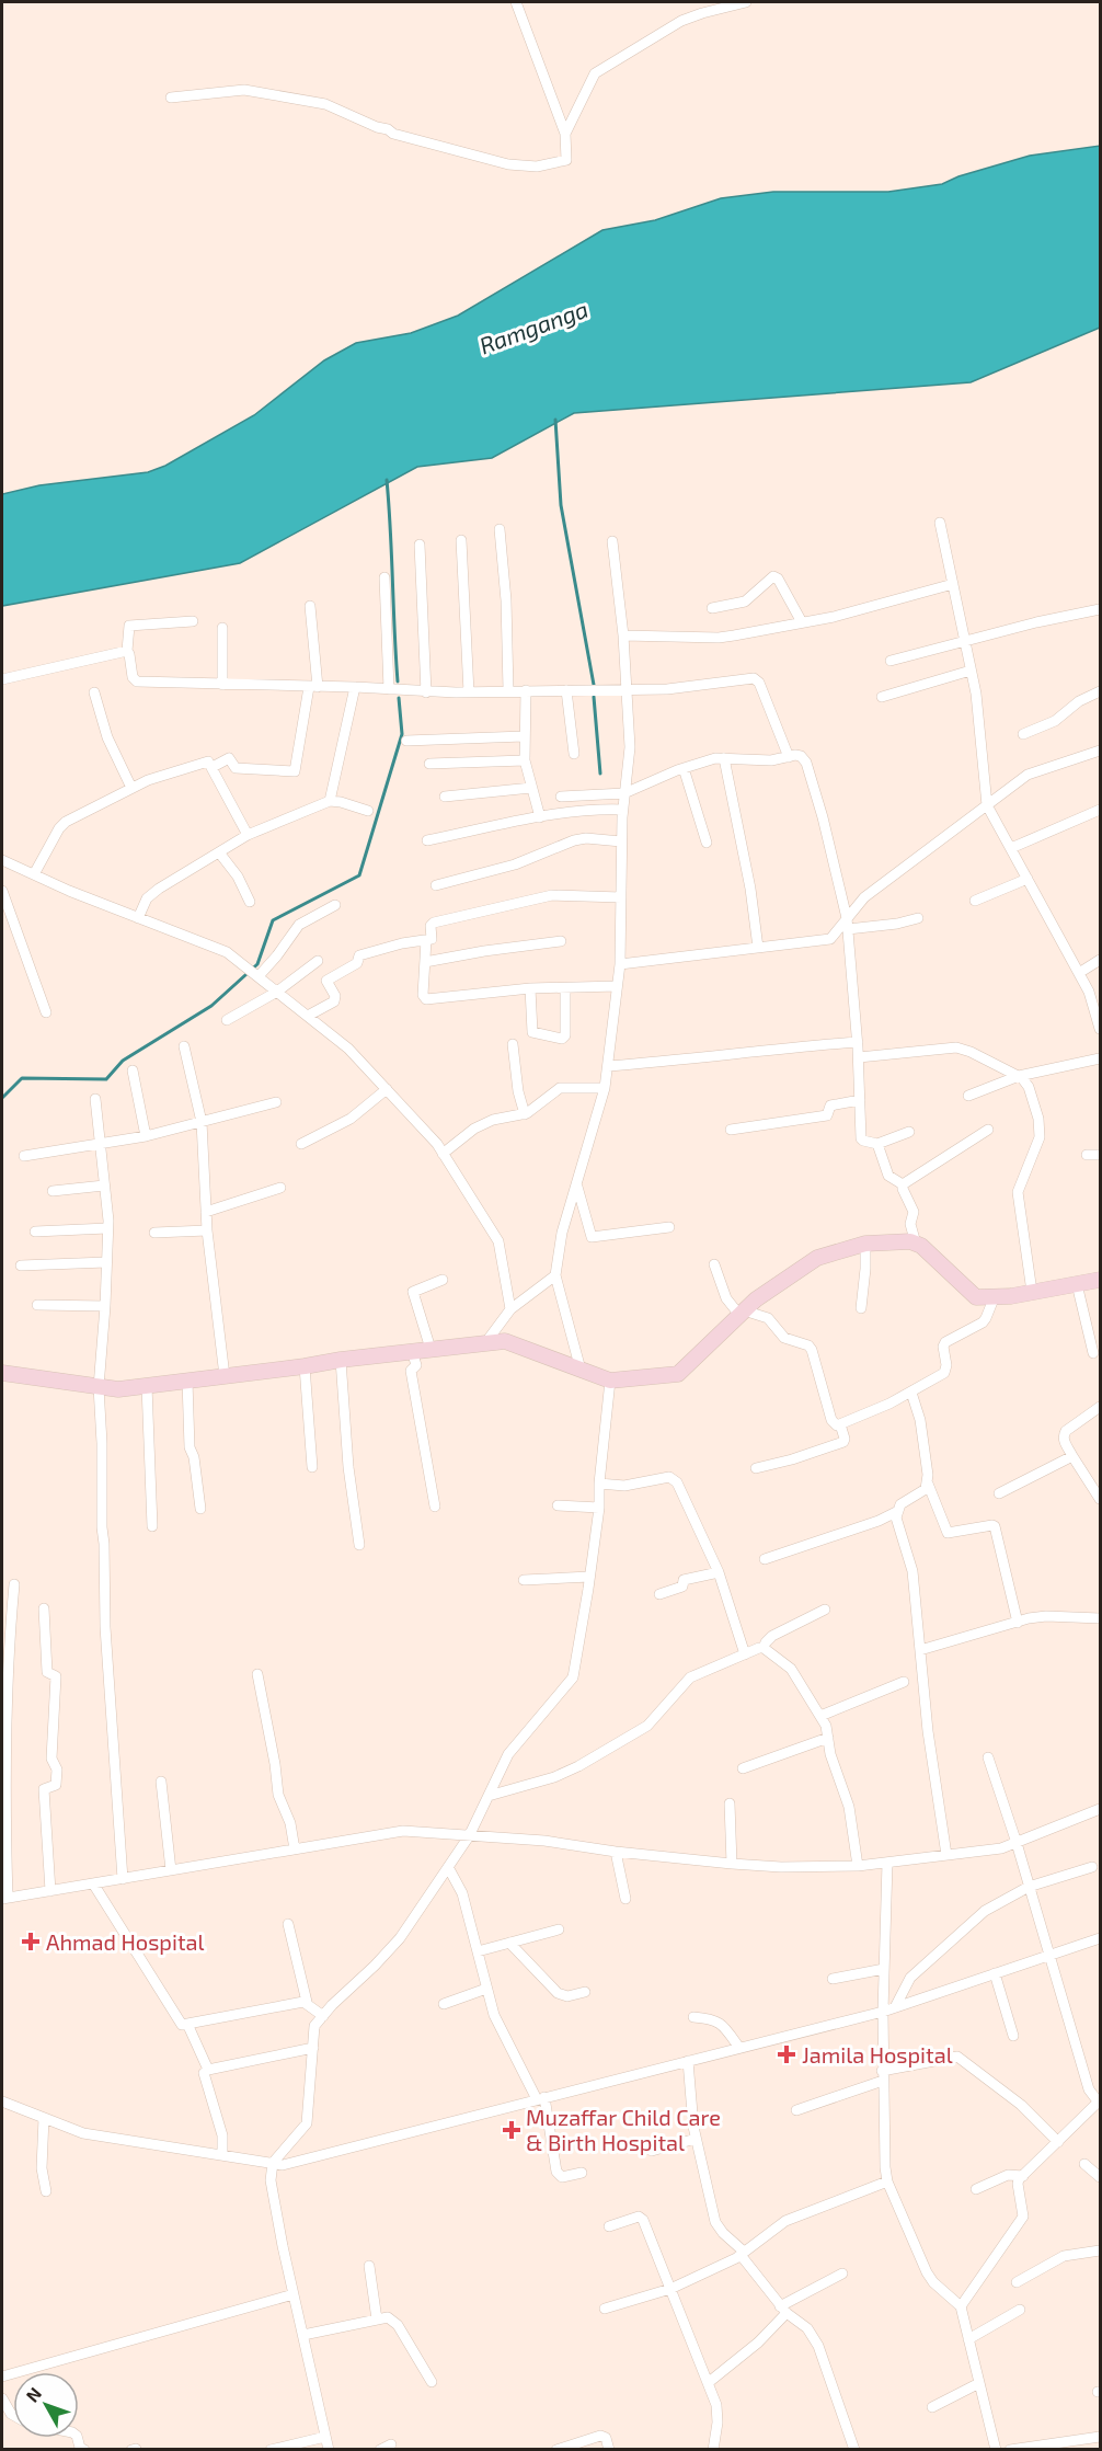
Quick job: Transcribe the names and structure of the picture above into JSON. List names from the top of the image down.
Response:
{
  "water": ["Ramganga"],
  "places": {
    "health": ["Ahmad Hospital", "Jamila Hospital", "Muzaffar Child Care & Birth Hospital"]
  },
  "north": "top left"
}
